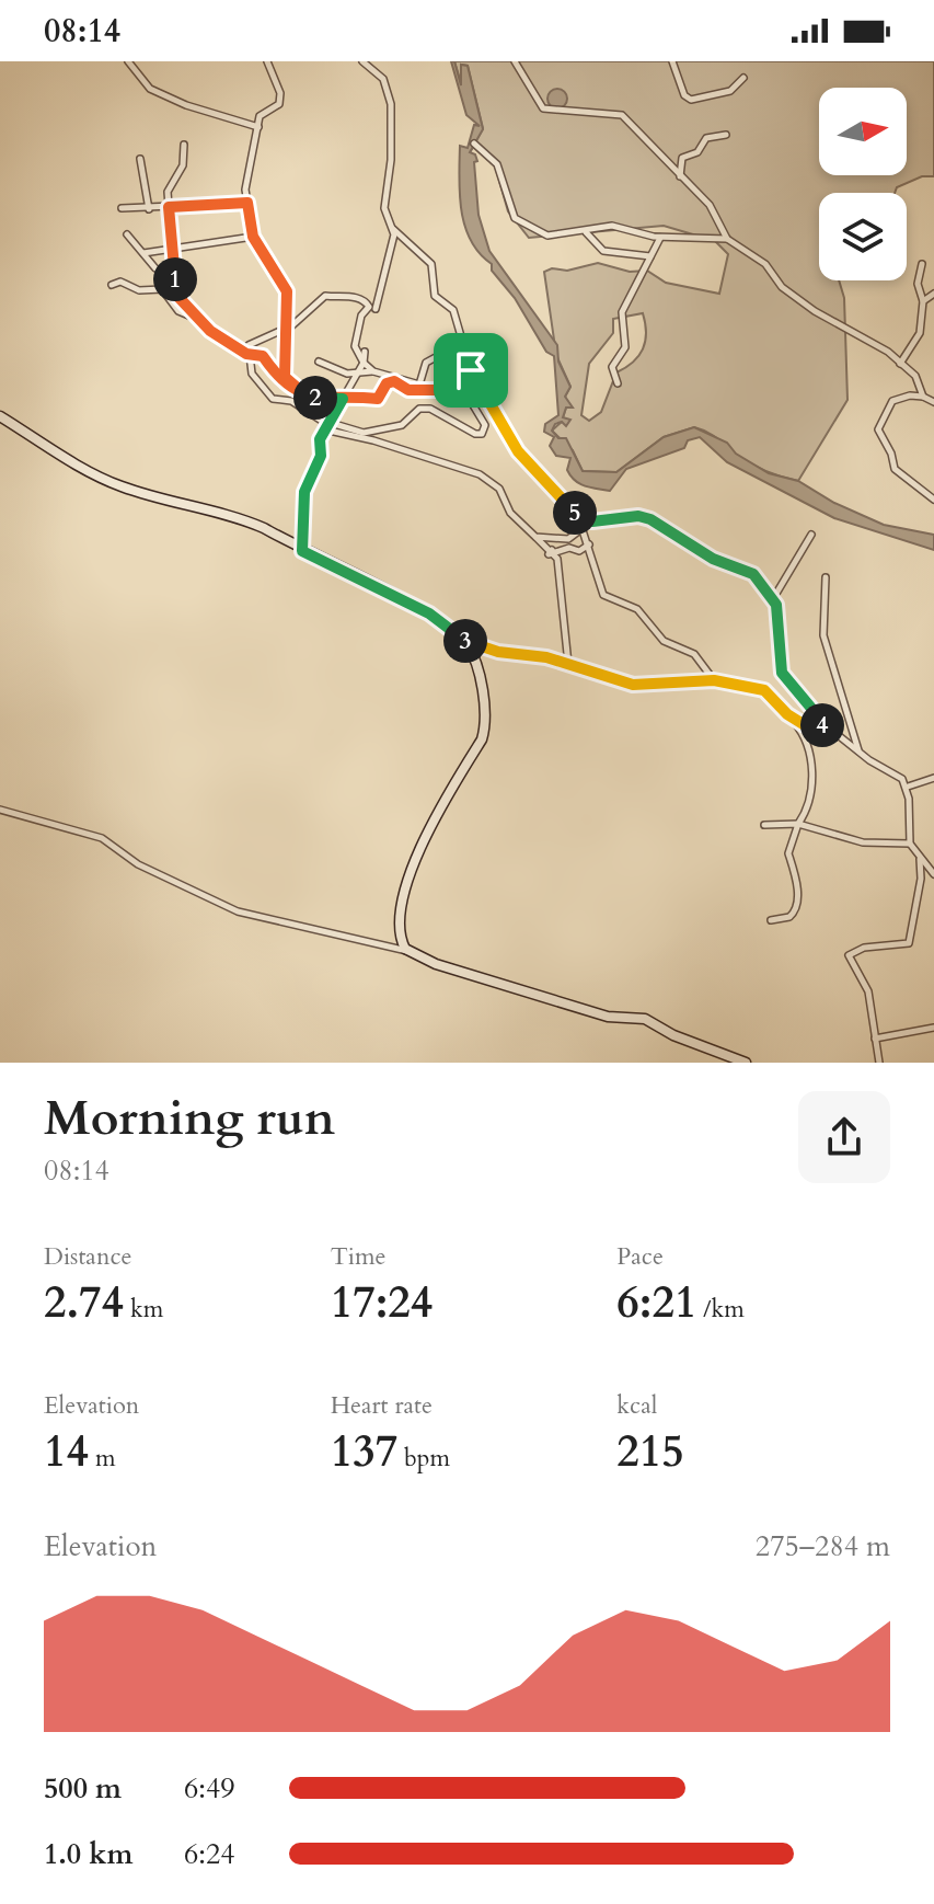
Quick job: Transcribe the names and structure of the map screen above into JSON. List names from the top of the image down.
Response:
{
  "north": "right",
  "page": {
    "status": "08:14",
    "pins": [
      "1",
      "2",
      "5",
      "3",
      "4"
    ],
    "heading": ["Morning run", "08:14"],
    "stats": [
      ["Distance", "2.74 km"],
      ["Time", "17:24"],
      ["Pace", "6:21 /km"],
      ["Elevation", "14 m"],
      ["Heart rate", "137 bpm"],
      ["kcal", "215"]
    ],
    "chart": ["Elevation", "275–284 m"],
    "list": [
      {
        "name": "500 m",
        "note": "6:49"
      },
      {
        "name": "1.0 km",
        "note": "6:24"
      }
    ]
  }
}
